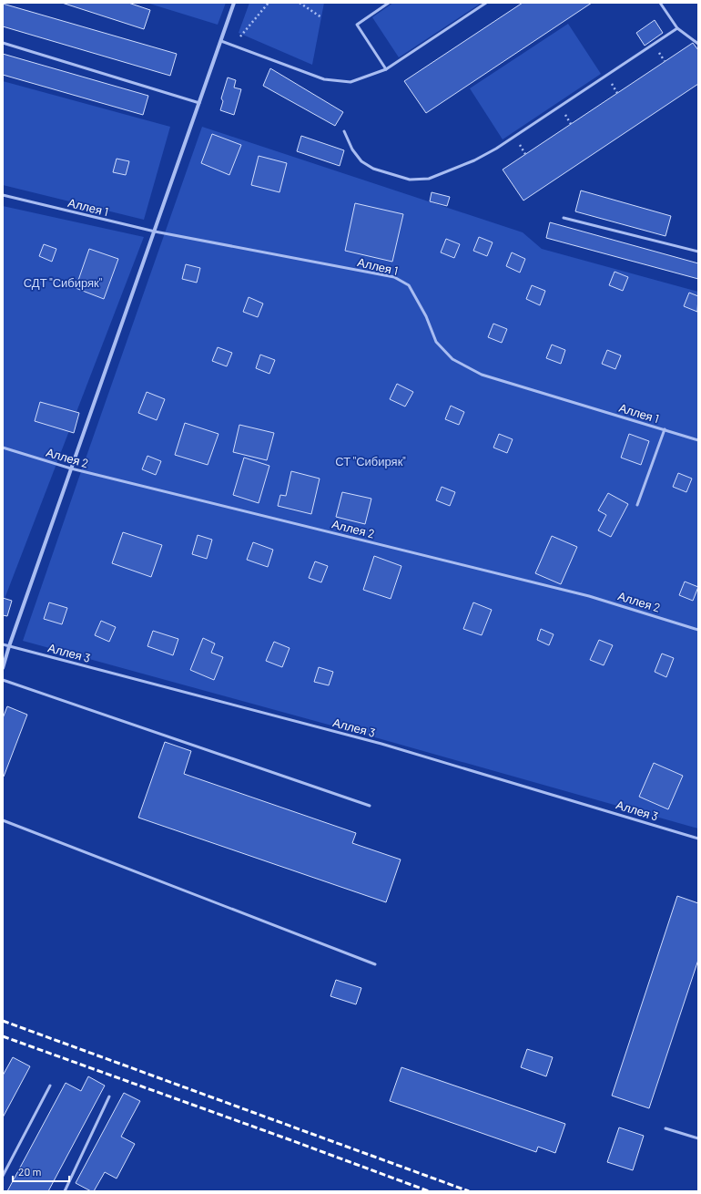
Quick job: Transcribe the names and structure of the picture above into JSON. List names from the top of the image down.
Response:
{
  "streets": {
    "lane": ["Аллея 1", "Аллея 2", "Аллея 3"]
  },
  "parks": ["СДТ \"Сибиряк\"", "СТ \"Сибиряк\""],
  "scale_bar": "20 m"
}
